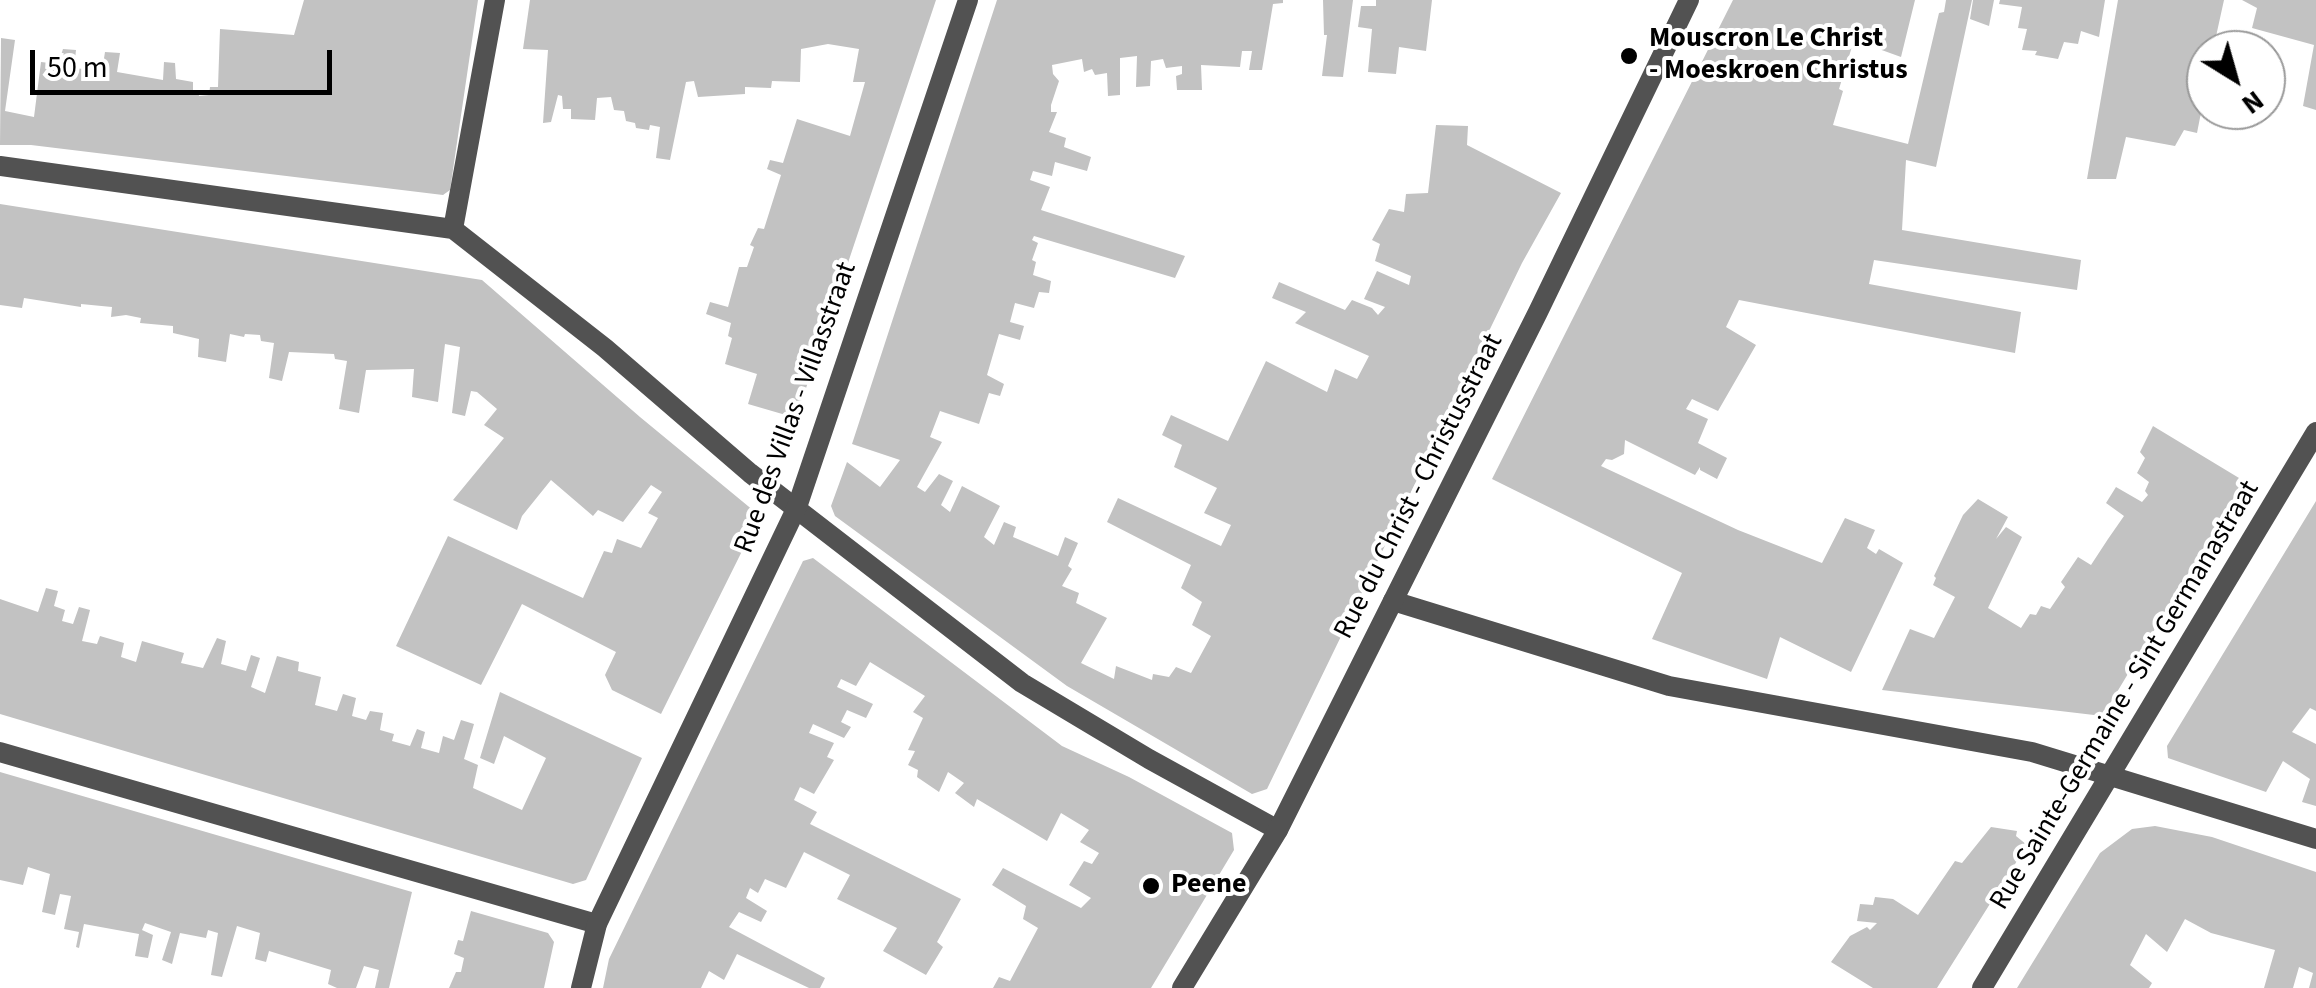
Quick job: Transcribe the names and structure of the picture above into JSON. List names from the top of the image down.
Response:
{
  "streets": {
    "street": ["Rue des Villas - Villasstraat", "Rue du Christ - Christusstraat", "Rue Sainte-Germaine - Sint Germanastraat"]
  },
  "places": ["Mouscron Le Christ - Moeskroen Christus", "Peene"],
  "scale_bar": "50 m",
  "north": "bottom right"
}
